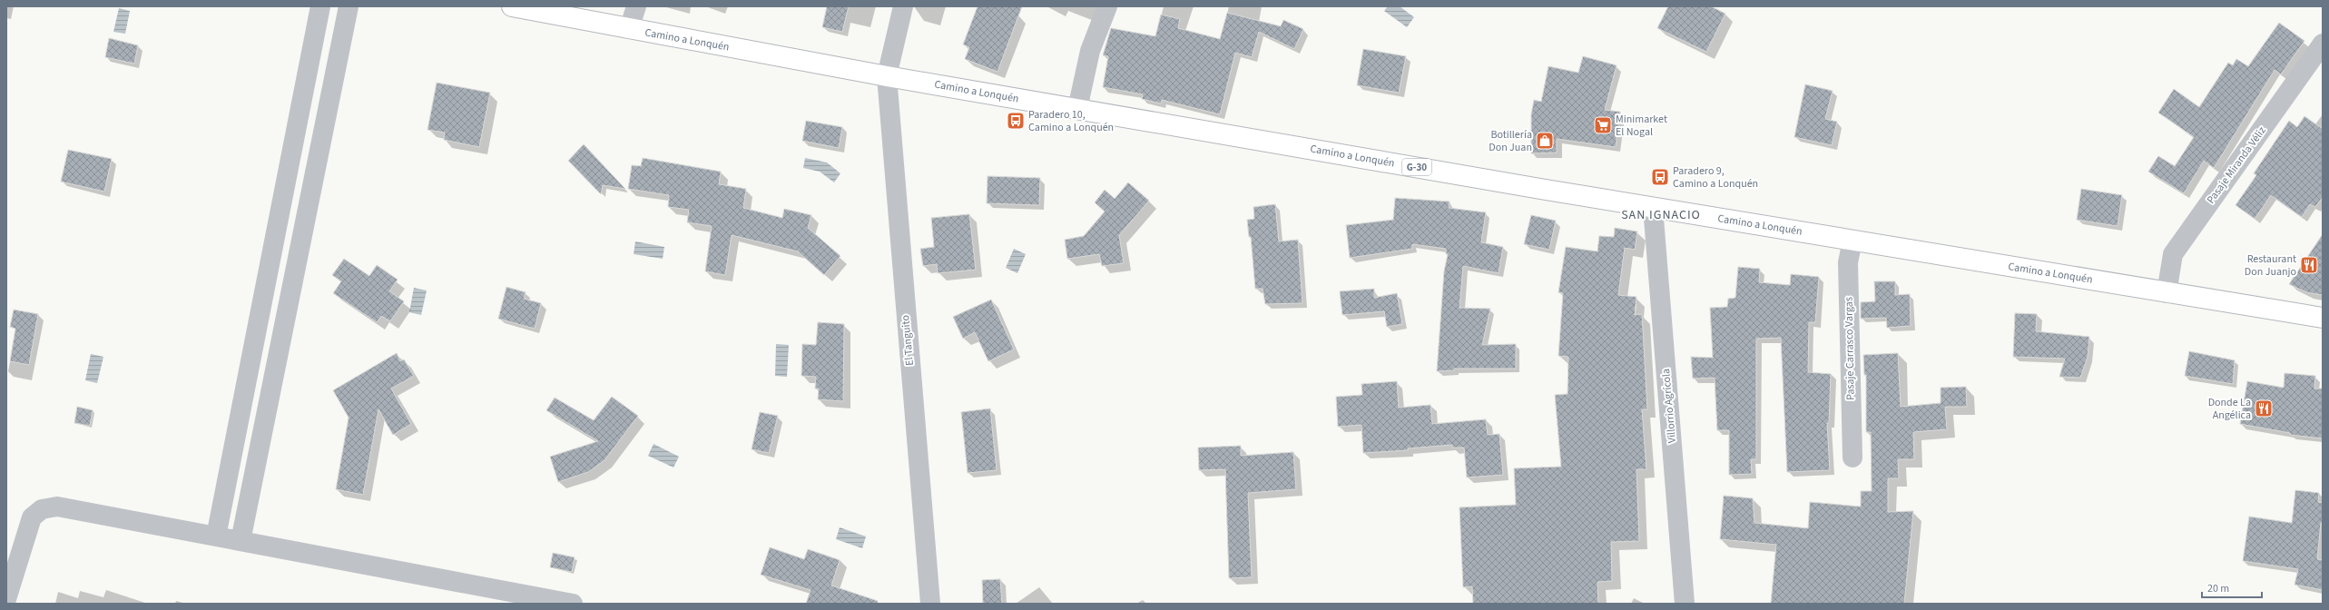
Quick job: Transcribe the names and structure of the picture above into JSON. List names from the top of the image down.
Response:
{
  "streets": {
    "main road": ["Camino a Lonquén", "G-30"],
    "street": [
      "Pasaje Miranda Véliz",
      "El Tanguito",
      "Pasaje Carrasco Vargas",
      "Villorrio Agrícola"
    ]
  },
  "crossings": [
    ["Camino a Lonquén", "Pasaje Miranda Véliz"],
    ["Camino a Lonquén", "El Tanguito"],
    ["Camino a Lonquén", "Pasaje Carrasco Vargas"],
    ["Camino a Lonquén", "Villorrio Agrícola"]
  ],
  "districts": ["SAN IGNACIO"],
  "places": {
    "bus stop": ["Paradero 10, Camino a Lonquén", "Paradero 9, Camino a Lonquén"],
    "supermarket": ["Minimarket El Nogal"],
    "shop": ["Botillería Don Juan"],
    "restaurant": ["Restaurant Don Juanjo", "Donde La Angélica"]
  },
  "scale_bar": "20 m"
}
